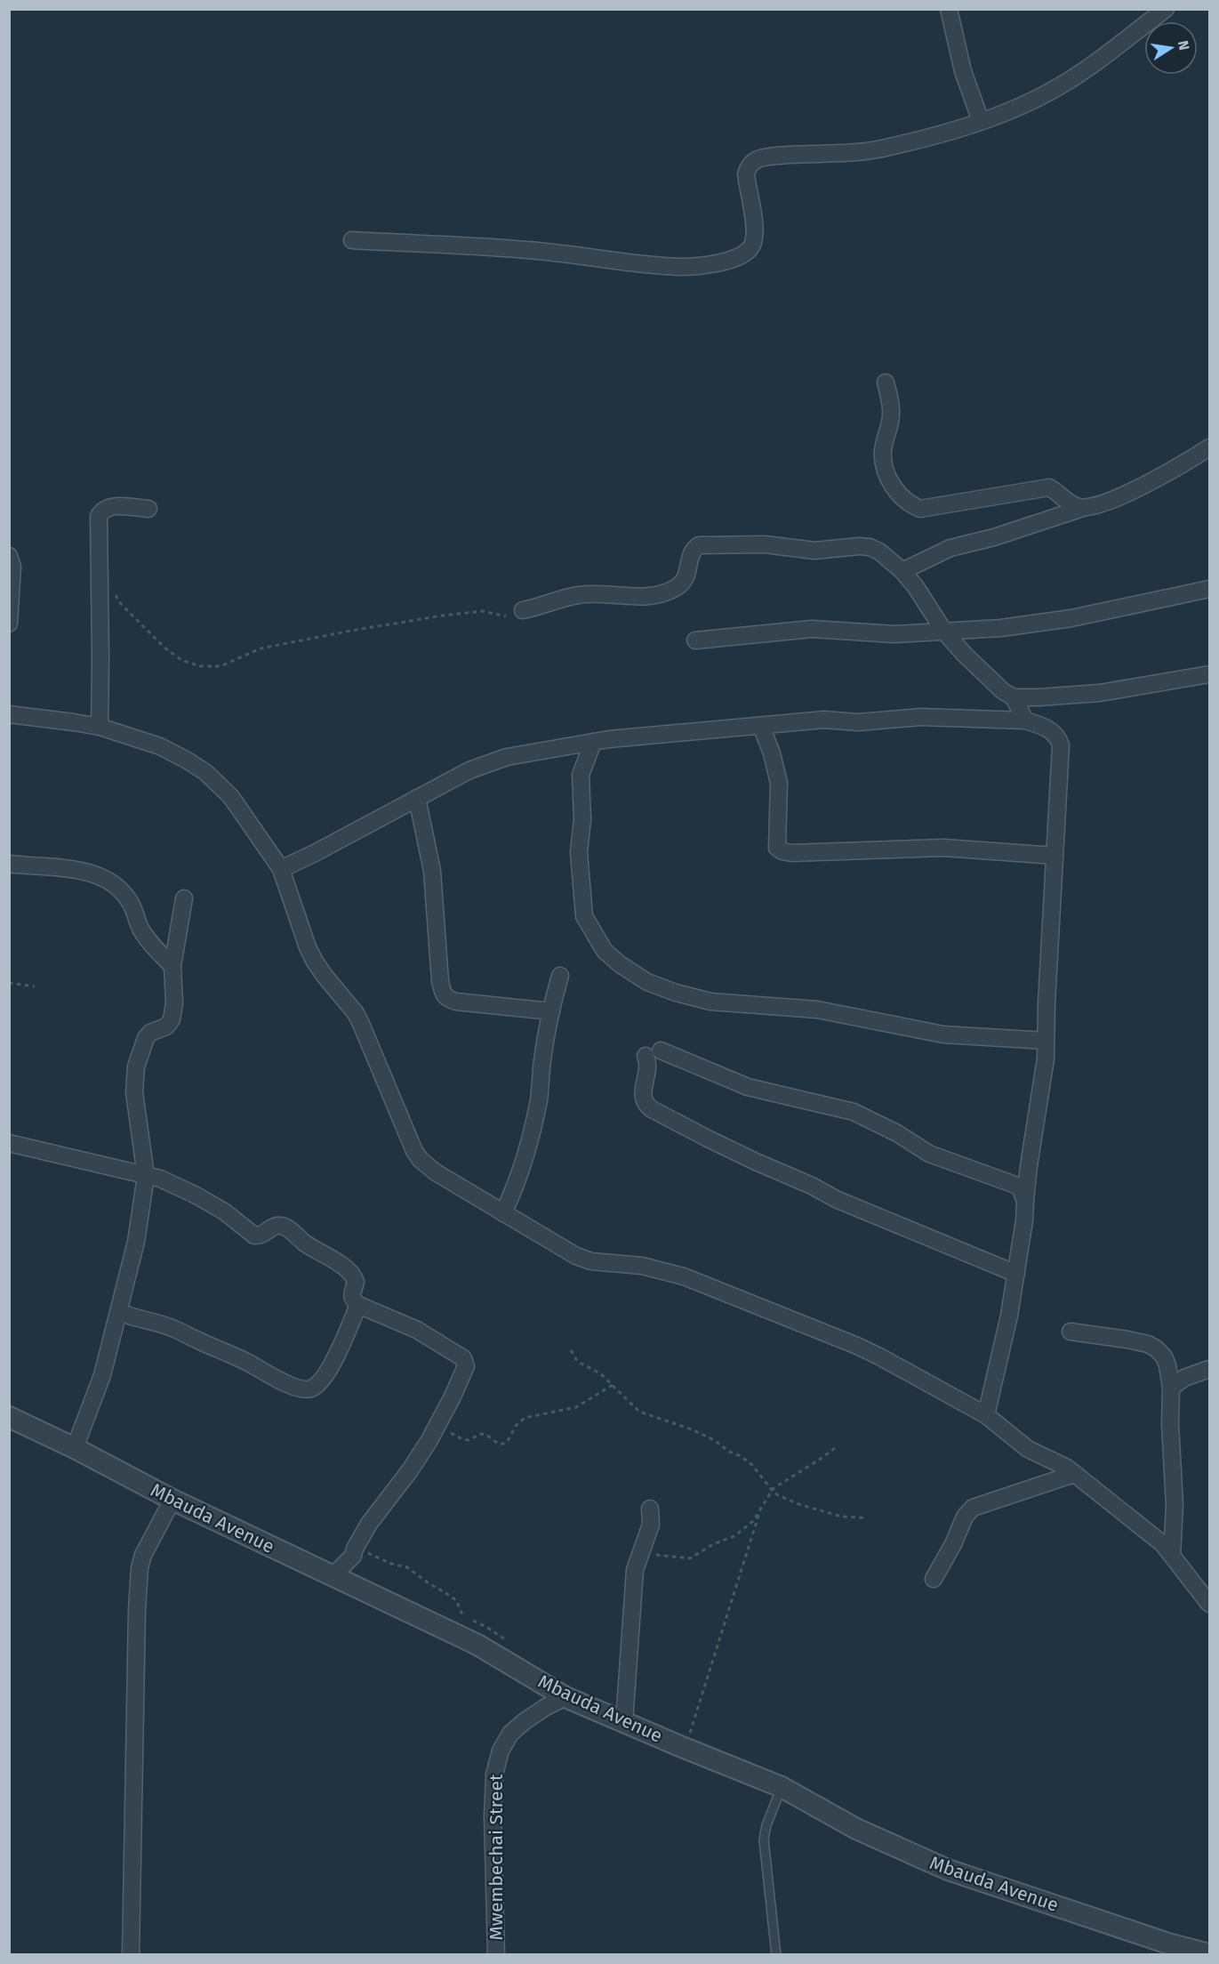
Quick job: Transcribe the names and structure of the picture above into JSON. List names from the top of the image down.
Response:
{
  "streets": {
    "street": ["Mbauda Avenue", "Mwembechai Street"]
  },
  "crossings": [
    ["Mbauda Avenue", "Mwembechai Street"]
  ],
  "north": "right"
}
